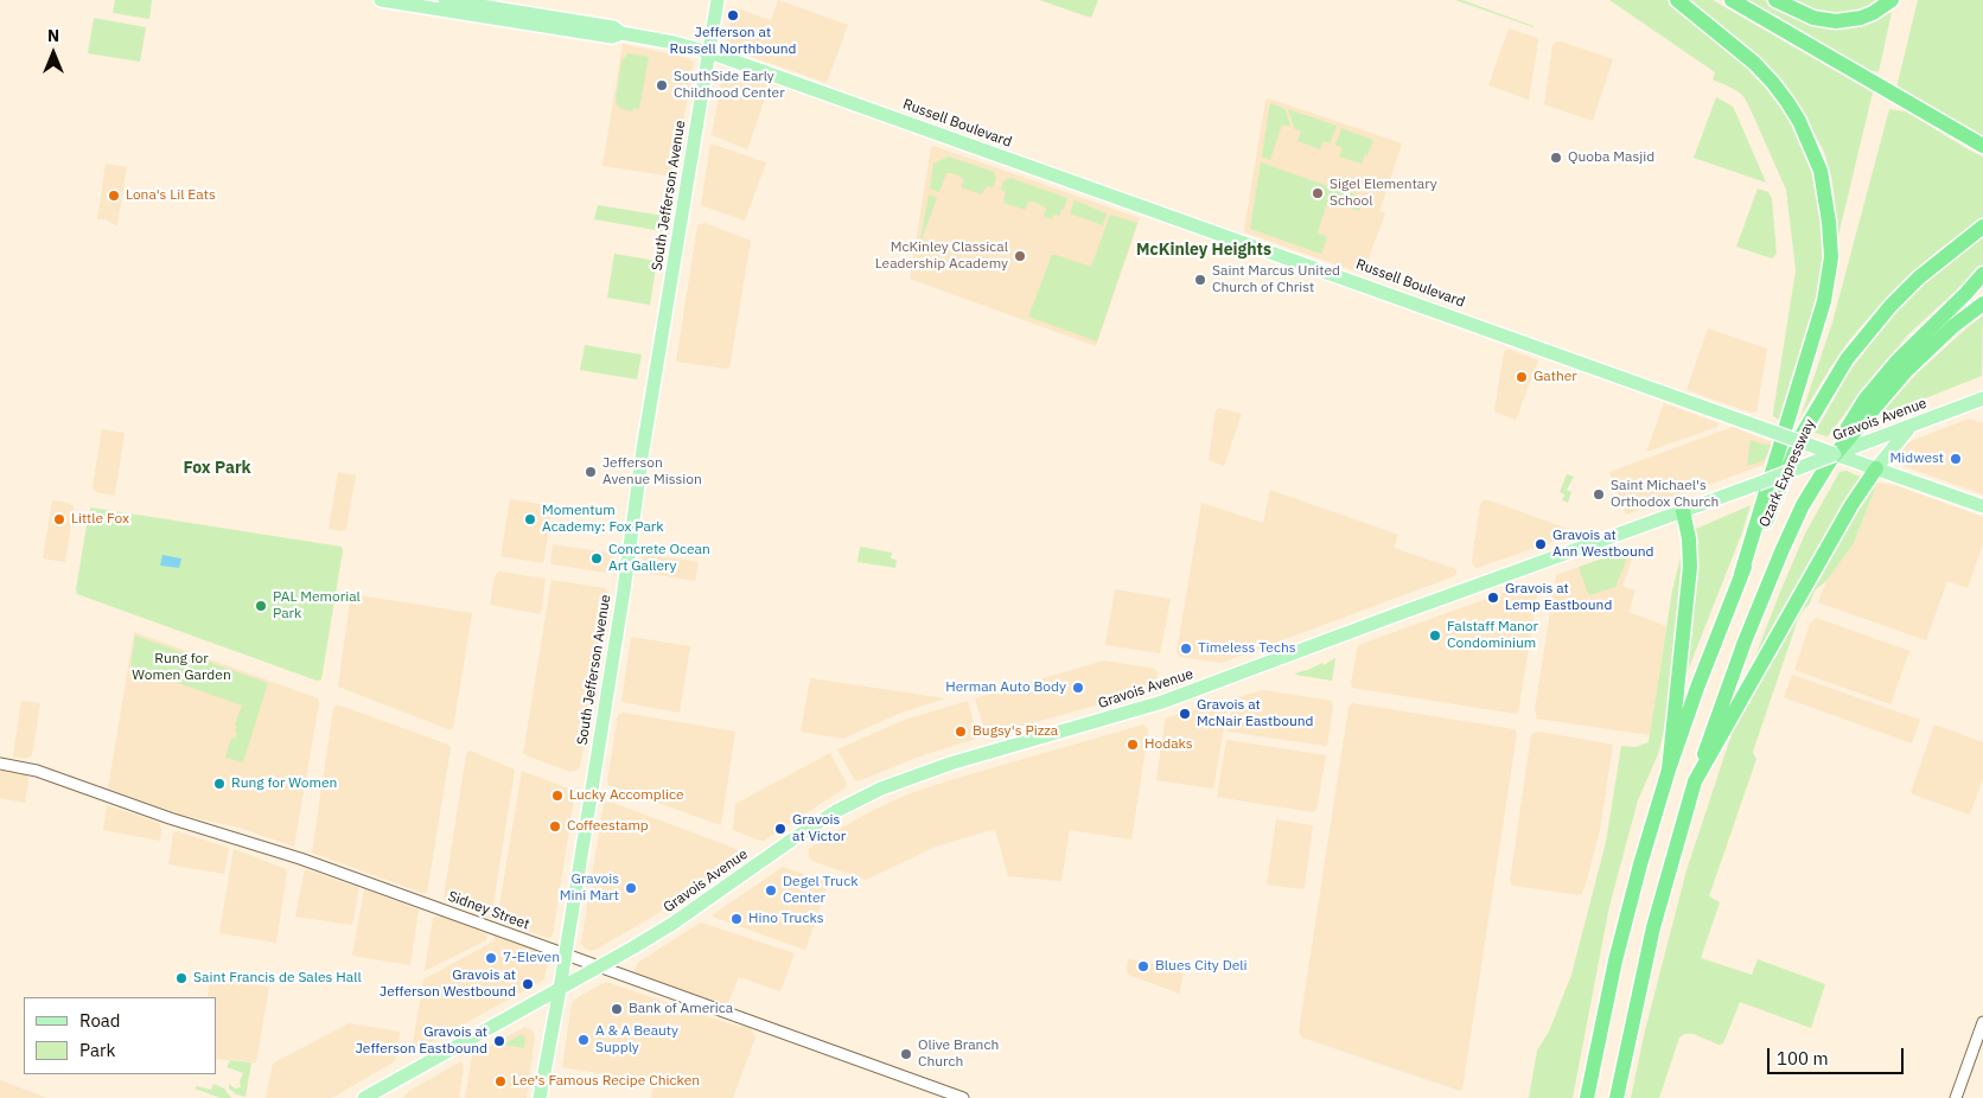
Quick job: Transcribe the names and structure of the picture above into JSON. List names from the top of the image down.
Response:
{
  "streets": {
    "highway": ["Ozark Expressway"],
    "main road": ["Russell Boulevard", "South Jefferson Avenue", "Gravois Avenue"],
    "street": ["Sidney Street"]
  },
  "crossings": [
    ["Russell Boulevard", "South Jefferson Avenue"],
    ["Russell Boulevard", "Gravois Avenue"],
    ["Russell Boulevard", "Ozark Expressway"],
    ["South Jefferson Avenue", "Gravois Avenue"],
    ["South Jefferson Avenue", "Sidney Street"],
    ["Gravois Avenue", "Ozark Expressway"],
    ["Gravois Avenue", "Sidney Street"]
  ],
  "districts": ["McKinley Heights", "Fox Park"],
  "parks": ["Rung for Women Garden"],
  "places": [
    "Jefferson at Russell Northbound",
    "SouthSide Early Childhood Center",
    "Quoba Masjid",
    "Sigel Elementary School",
    "Lona's Lil Eats",
    "McKinley Classical Leadership Academy",
    "Saint Marcus United Church of Christ",
    "Gather",
    "Midwest",
    "Jefferson Avenue Mission",
    "Saint Michael's Orthodox Church",
    "Little Fox",
    "Momentum Academy: Fox Park",
    "Gravois at Ann Westbound",
    "Concrete Ocean Art Gallery",
    "Gravois at Lemp Eastbound",
    "PAL Memorial Park",
    "Falstaff Manor Condominium",
    "Timeless Techs",
    "Herman Auto Body",
    "Gravois at McNair Eastbound",
    "Bugsy's Pizza",
    "Hodaks",
    "Rung for Women",
    "Lucky Accomplice",
    "Coffeestamp",
    "Gravois at Victor",
    "Gravois Mini Mart",
    "Degel Truck Center",
    "Hino Trucks",
    "7-Eleven",
    "Blues City Deli",
    "Saint Francis de Sales Hall",
    "Gravois at Jefferson Westbound",
    "Bank of America",
    "A & A Beauty Supply",
    "Gravois at Jefferson Eastbound",
    "Olive Branch Church",
    "Lee's Famous Recipe Chicken"
  ],
  "legend": ["Road", "Park"],
  "scale_bar": "100 m",
  "north": "top"
}
